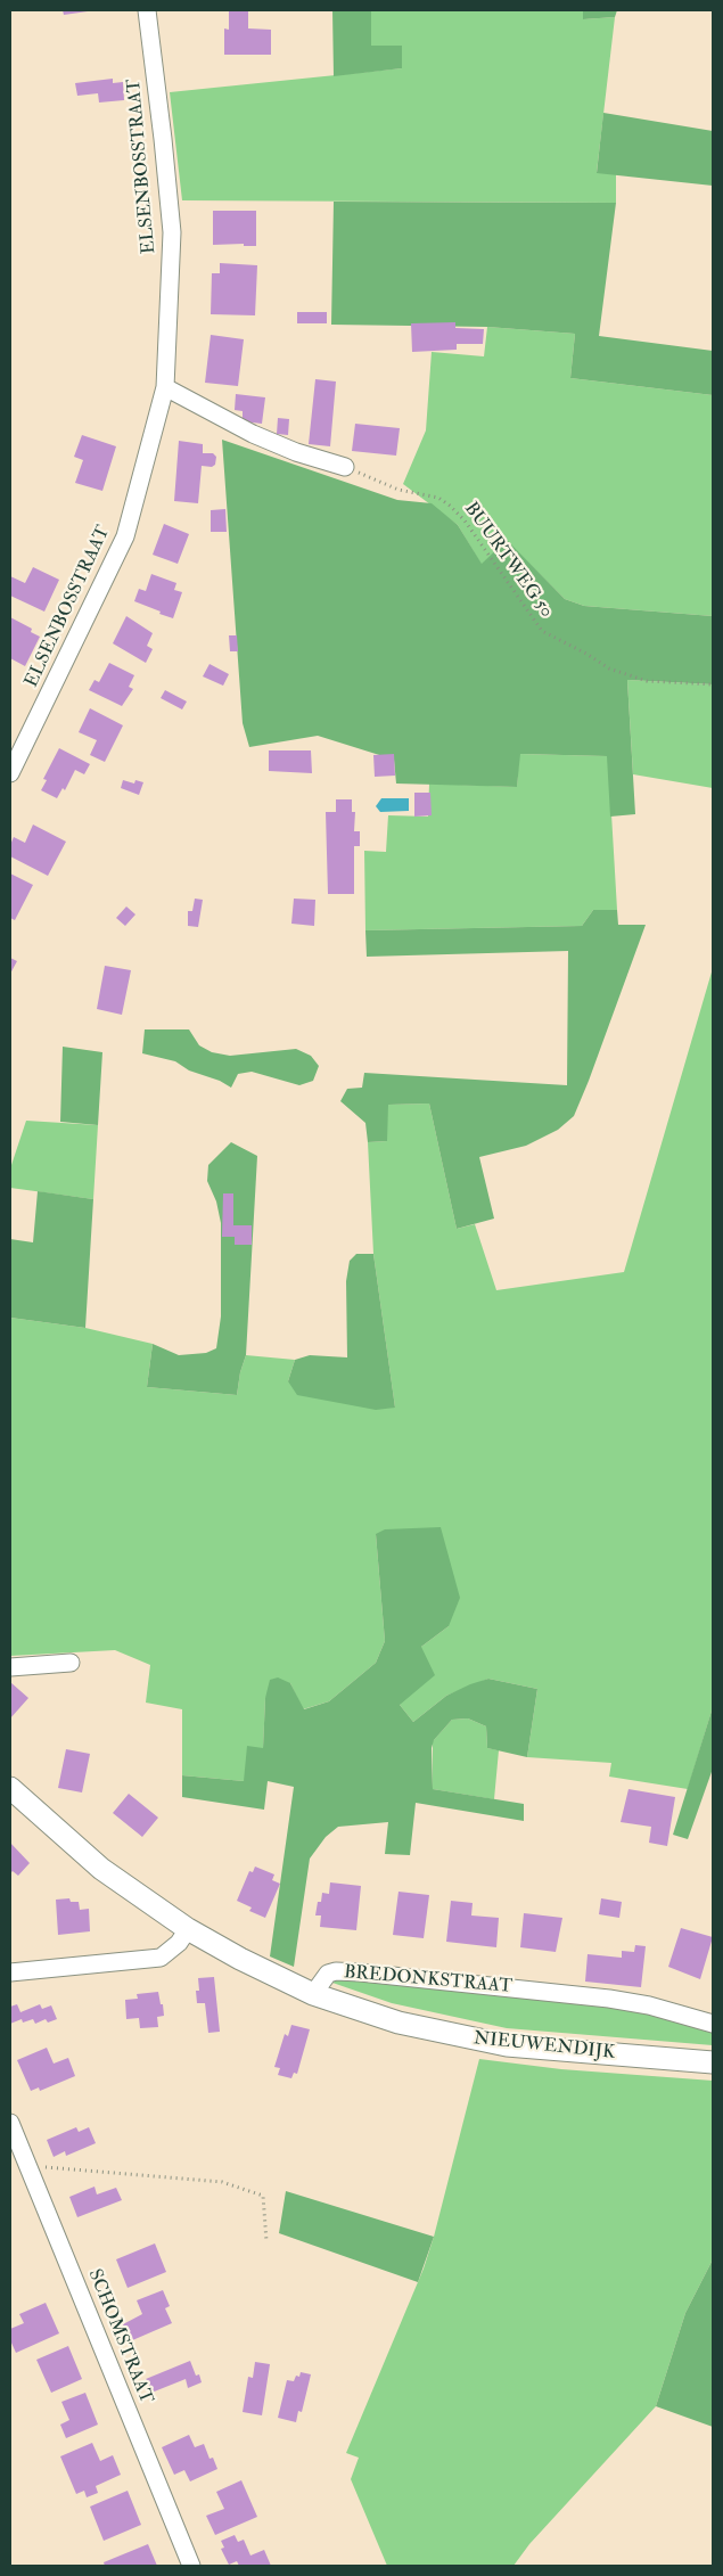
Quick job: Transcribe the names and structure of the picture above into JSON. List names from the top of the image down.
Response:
{
  "streets": {
    "street": [
      "ELSENBOSSTRAAT",
      "BREDONKSTRAAT",
      "NIEUWENDIJK",
      "SCHOMSTRAAT"
    ],
    "path": ["BUURTWEG 50"]
  },
  "crossings": [
    ["BREDONKSTRAAT", "NIEUWENDIJK"]
  ]
}
